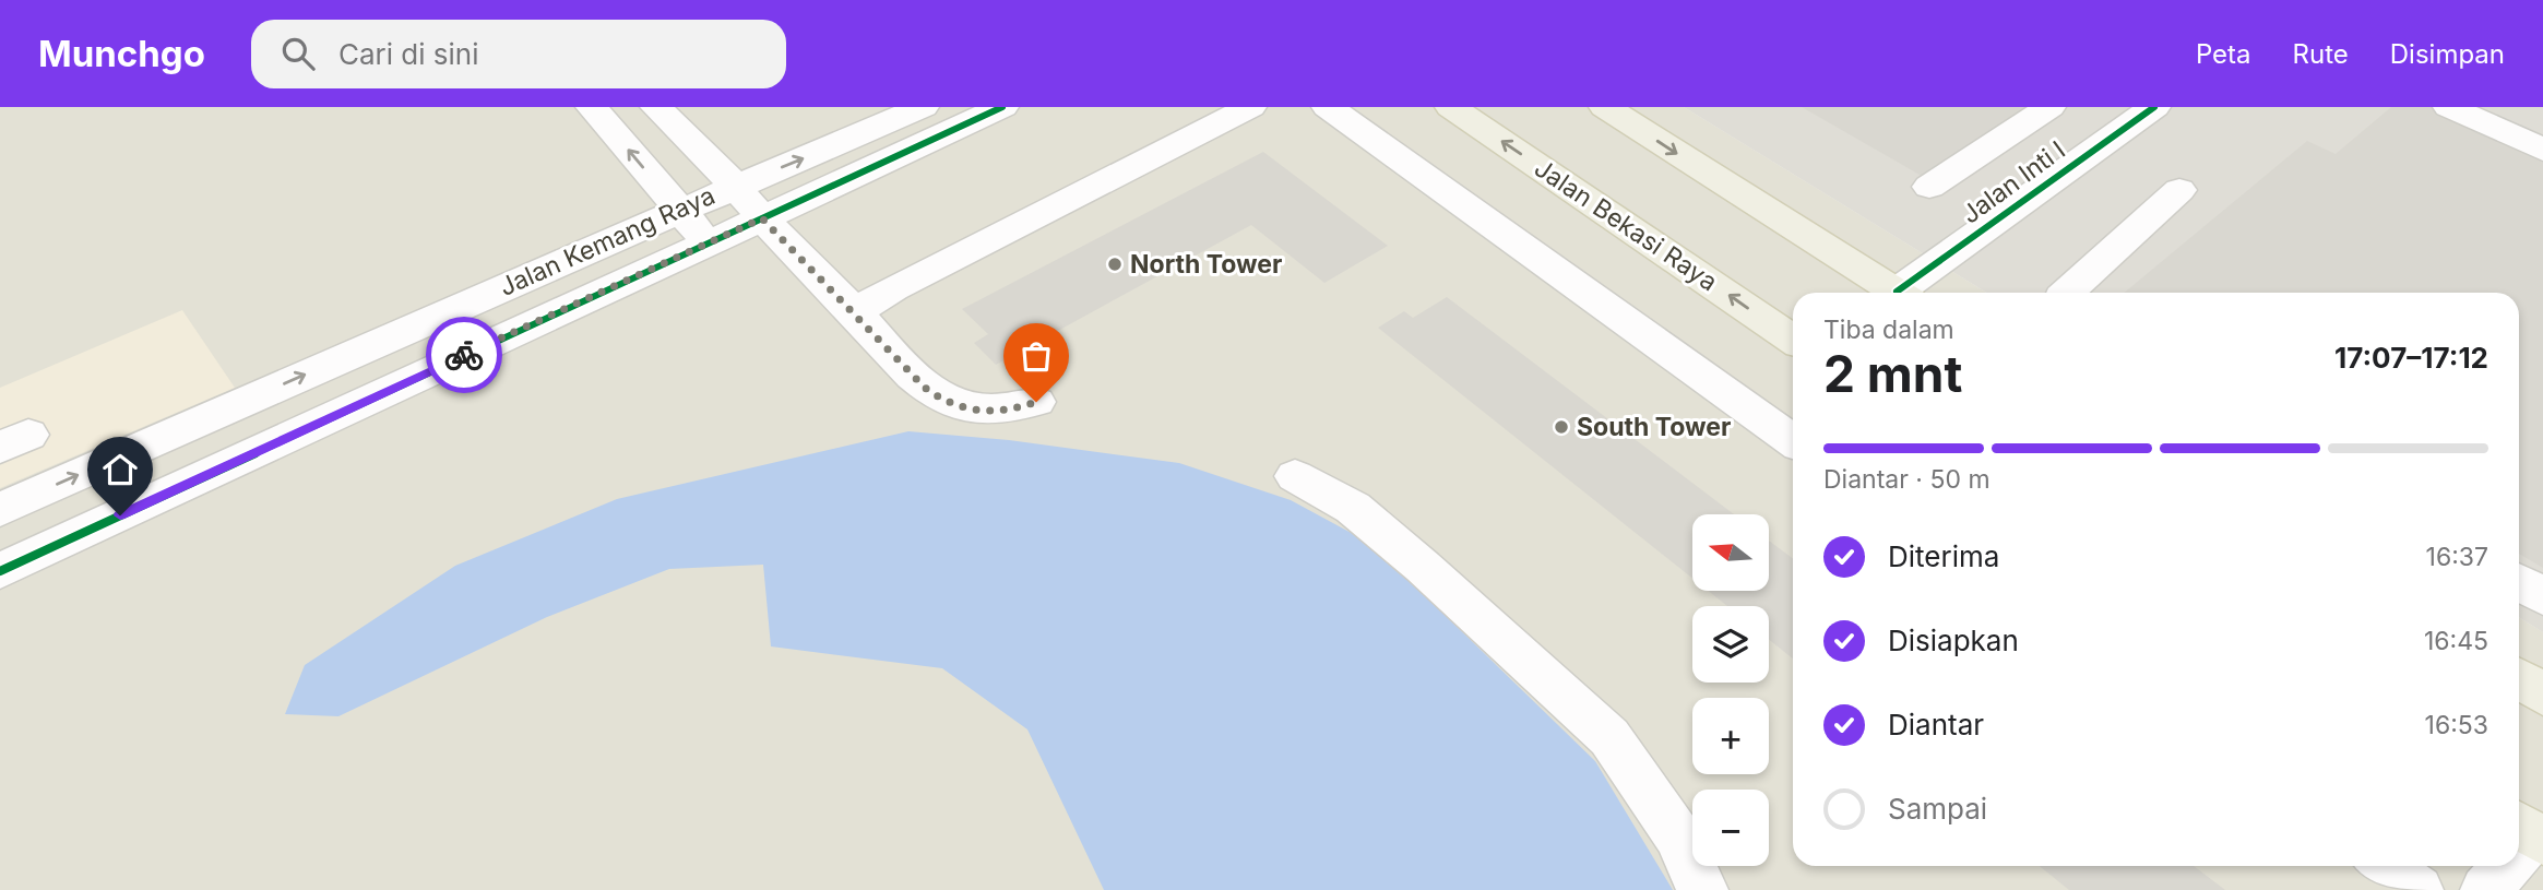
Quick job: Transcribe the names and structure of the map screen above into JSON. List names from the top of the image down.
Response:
{
  "streets": {
    "main road": ["Jalan Bekasi Raya"],
    "street": ["Jalan Inti I", "Jalan Kemang Raya"]
  },
  "places": ["North Tower", "South Tower"],
  "north": "left",
  "page": {
    "header": "Munchgo",
    "search": "Cari di sini",
    "nav": ["Peta", "Rute", "Disimpan"],
    "heading": ["2 mnt", "Tiba dalam", "17:07–17:12"],
    "bar": "Diantar · 50 m",
    "map_buttons": ["+", "−"],
    "list": [
      ["Diterima", "16:37"],
      ["Disiapkan", "16:45"],
      ["Diantar", "16:53"],
      "Sampai"
    ]
  }
}
